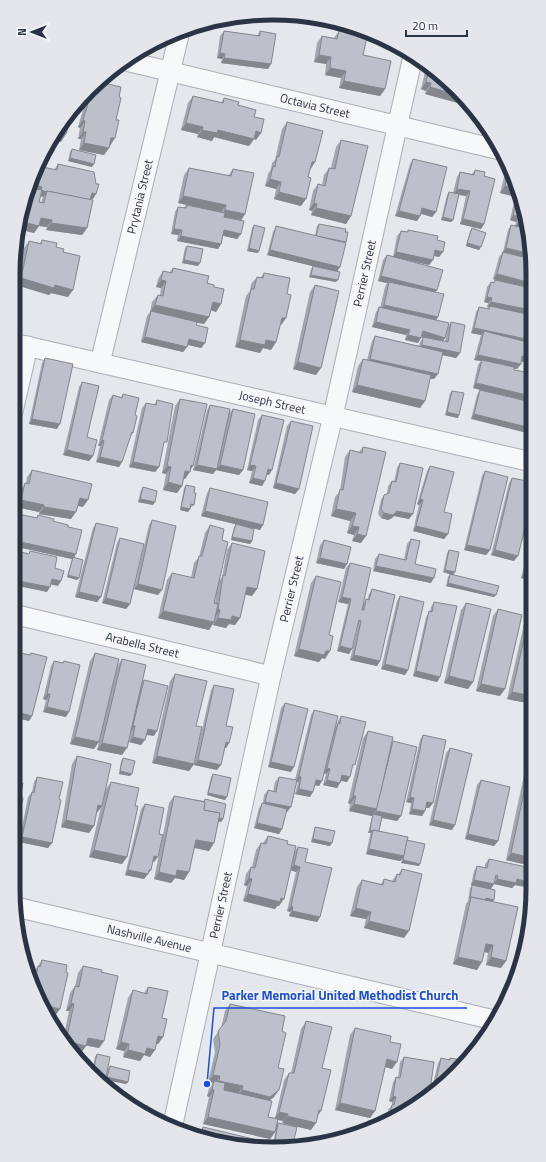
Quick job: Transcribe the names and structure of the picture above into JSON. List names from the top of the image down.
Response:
{
  "streets": {
    "street": [
      "Octavia Street",
      "Prytania Street",
      "Perrier Street",
      "Joseph Street",
      "Arabella Street",
      "Nashville Avenue"
    ]
  },
  "crossings": [
    ["Octavia Street", "Prytania Street"],
    ["Octavia Street", "Perrier Street"],
    ["Prytania Street", "Joseph Street"],
    ["Perrier Street", "Joseph Street"],
    ["Perrier Street", "Arabella Street"],
    ["Perrier Street", "Nashville Avenue"]
  ],
  "places": ["Parker Memorial United Methodist Church"],
  "scale_bar": "20 m",
  "north": "left"
}
